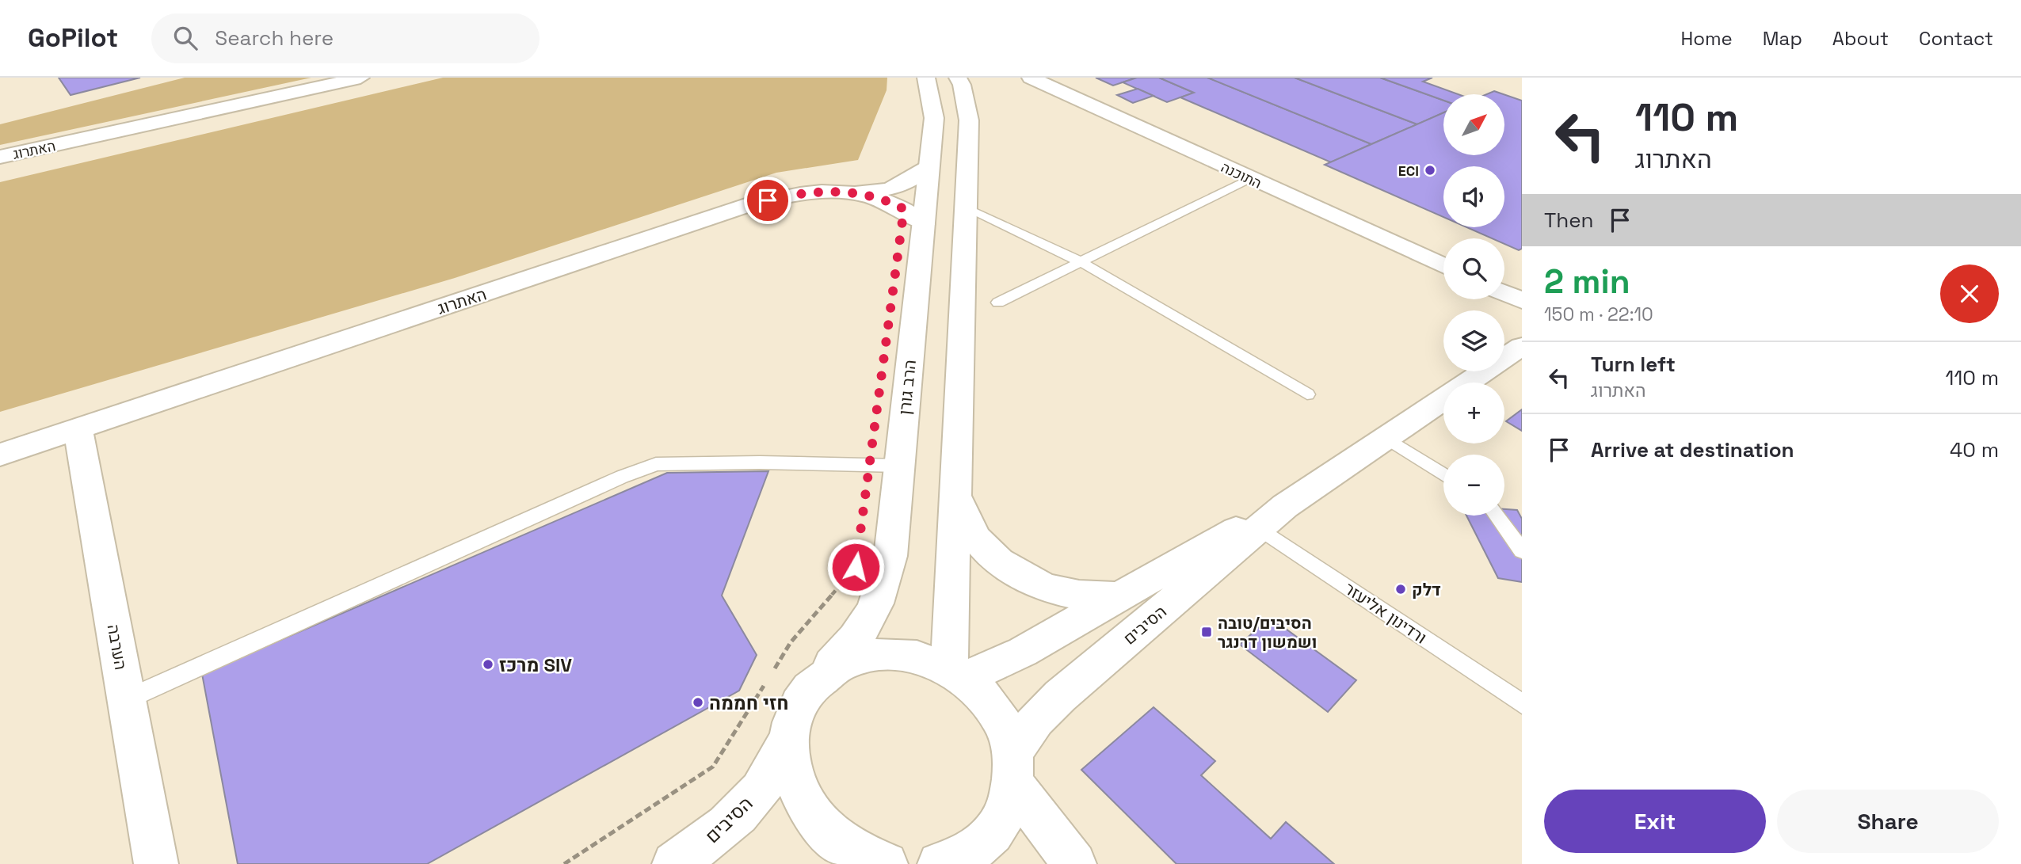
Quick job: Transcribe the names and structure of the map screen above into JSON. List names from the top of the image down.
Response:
{
  "streets": {
    "street": [
      "האתרוג",
      "התוכנה",
      "הרב גורן",
      "הסיבים",
      "הערבה"
    ],
    "lane": ["ורדינון אליעזר"]
  },
  "crossings": [
    ["האתרוג", "הרב גורן"],
    ["האתרוג", "הערבה"],
    ["ורדינון אליעזר", "הסיבים"]
  ],
  "places": {
    "other": [
      "ECI",
      "דלק",
      "מרכז SIV",
      "חזי חממה"
    ],
    "transit": ["הסיבים/טובה ושמשון דרנגר"]
  },
  "north": "top right",
  "page": {
    "header": "GoPilot",
    "search": "Search here",
    "nav": [
      "Home",
      "Map",
      "About",
      "Contact"
    ],
    "turn": ["110 m", "האתרוג"],
    "map_buttons": ["+", "−"],
    "then": "Then",
    "heading": ["2 min", "150 m · 22:10"],
    "list": [
      {
        "name": "Turn left",
        "note": "האתרוג",
        "value": "110 m"
      },
      {
        "name": "Arrive at destination",
        "value": "40 m"
      }
    ],
    "buttons": ["Exit", "Share"]
  }
}
